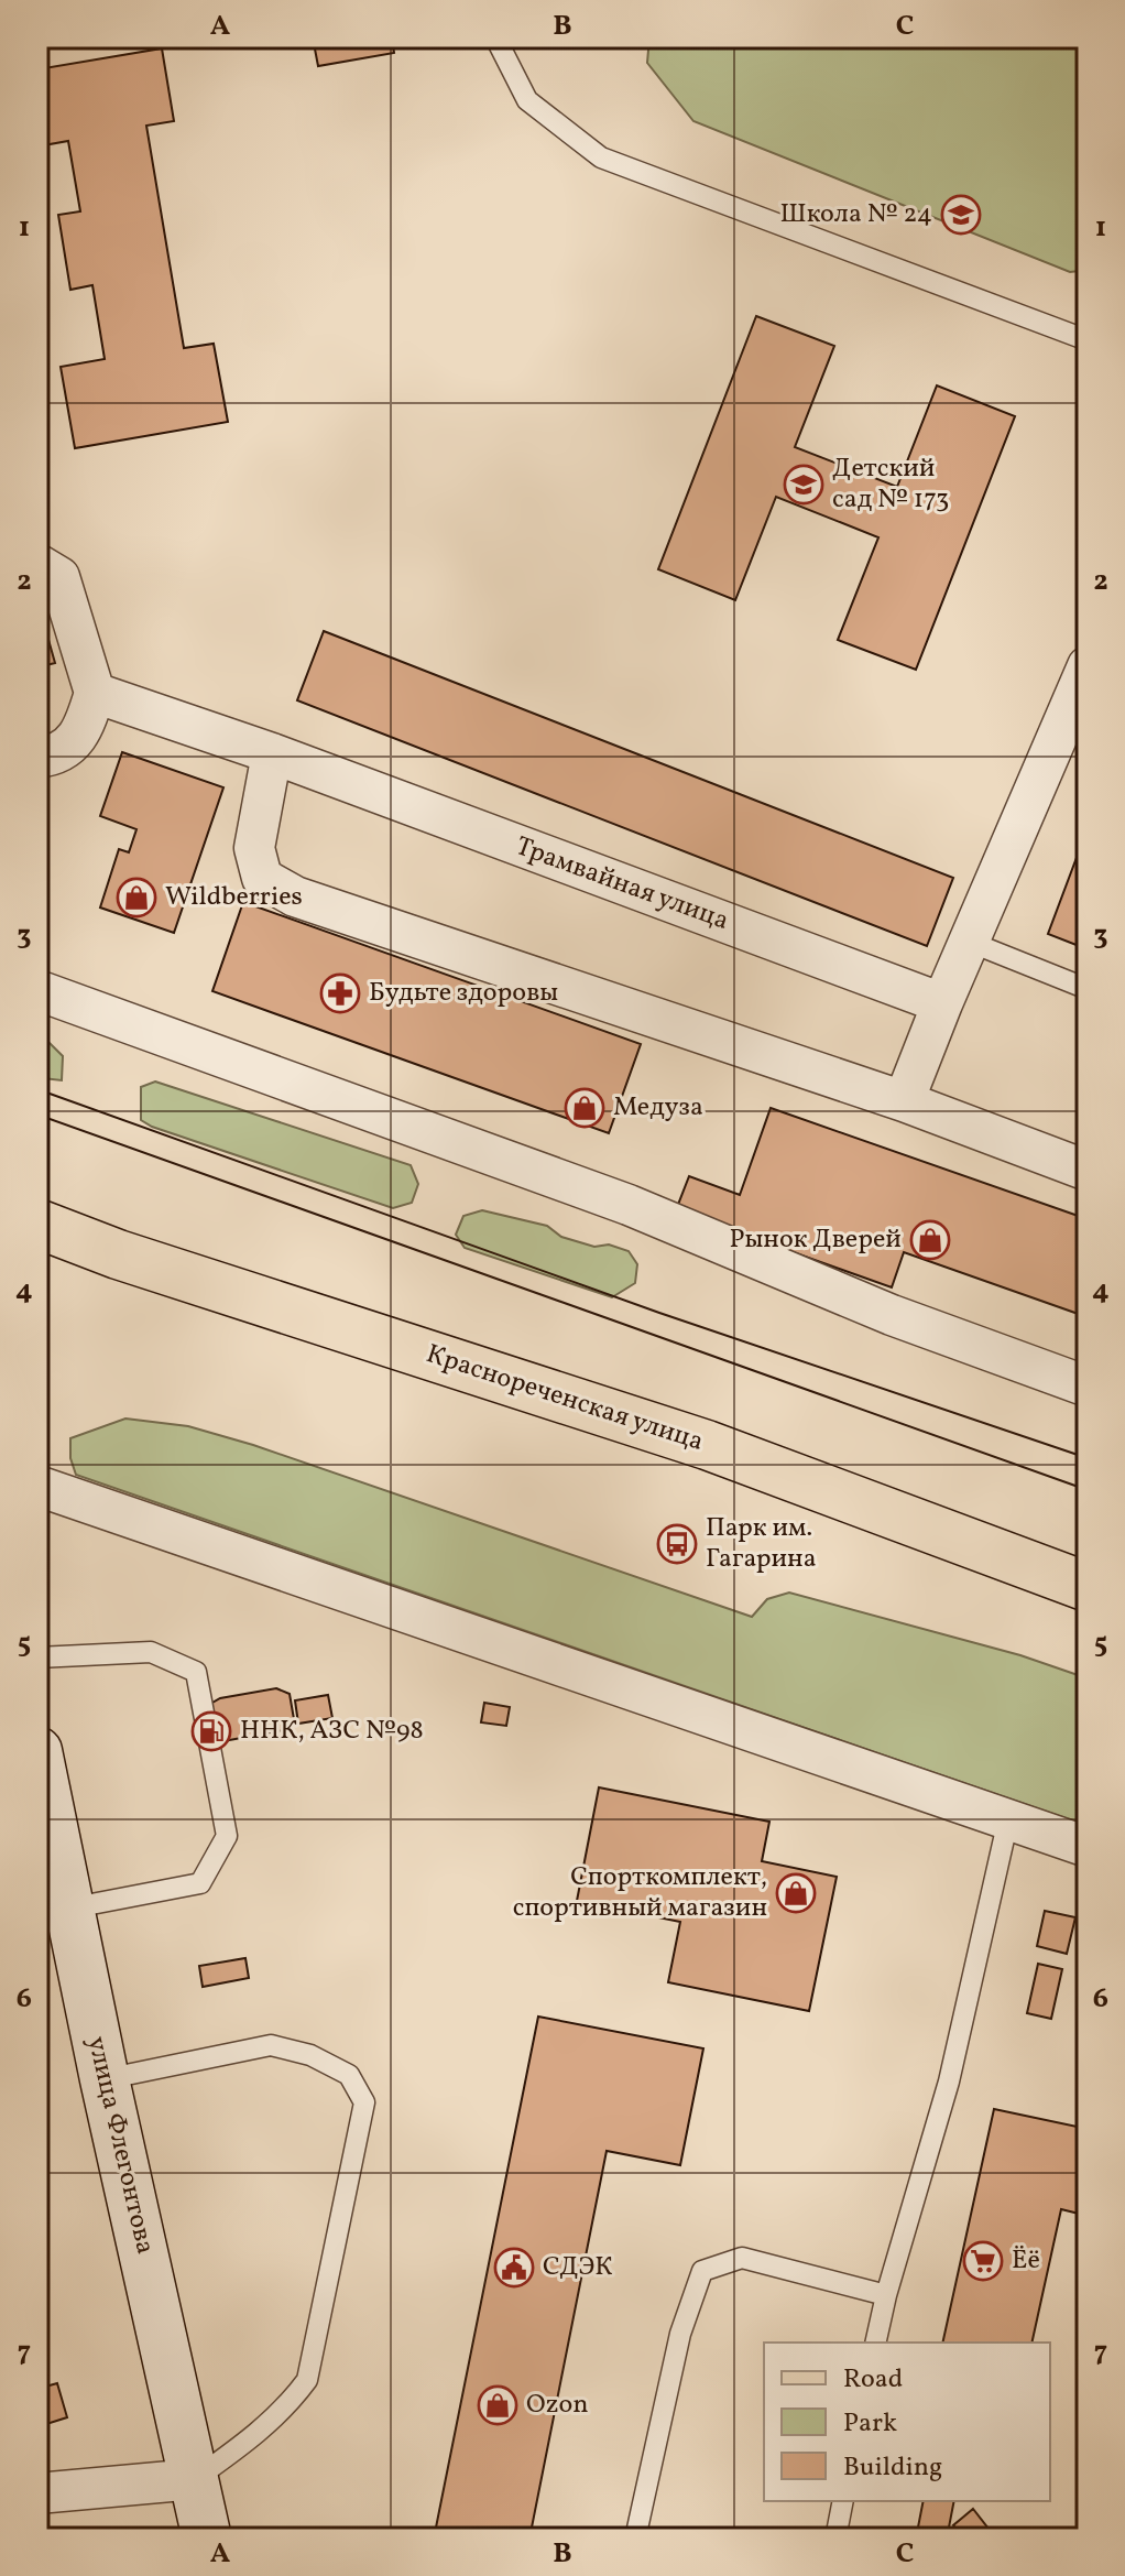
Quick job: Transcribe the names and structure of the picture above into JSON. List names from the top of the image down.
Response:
{
  "streets": {
    "main road": ["Краснореченская улица"],
    "street": ["Трамвайная улица", "улица Флегонтова"]
  },
  "places": {
    "school or university": ["Школа № 24", "Детский сад № 173"],
    "shop": [
      "Wildberries",
      "Медуза",
      "Рынок Дверей",
      "Спорткомплект, спортивный магазин",
      "Ozon"
    ],
    "pharmacy": ["Будьте здоровы"],
    "bus stop": ["Парк им. Гагарина"],
    "fuel station": ["ННК, АЗС №98"],
    "supermarket": ["Ёё"],
    "public building": ["СДЭК"]
  },
  "legend": ["Road", "Park", "Building"],
  "grid": {
    "columns": ["A", "B", "C"],
    "rows": [
      "1",
      "2",
      "3",
      "4",
      "5",
      "6",
      "7"
    ]
  }
}
